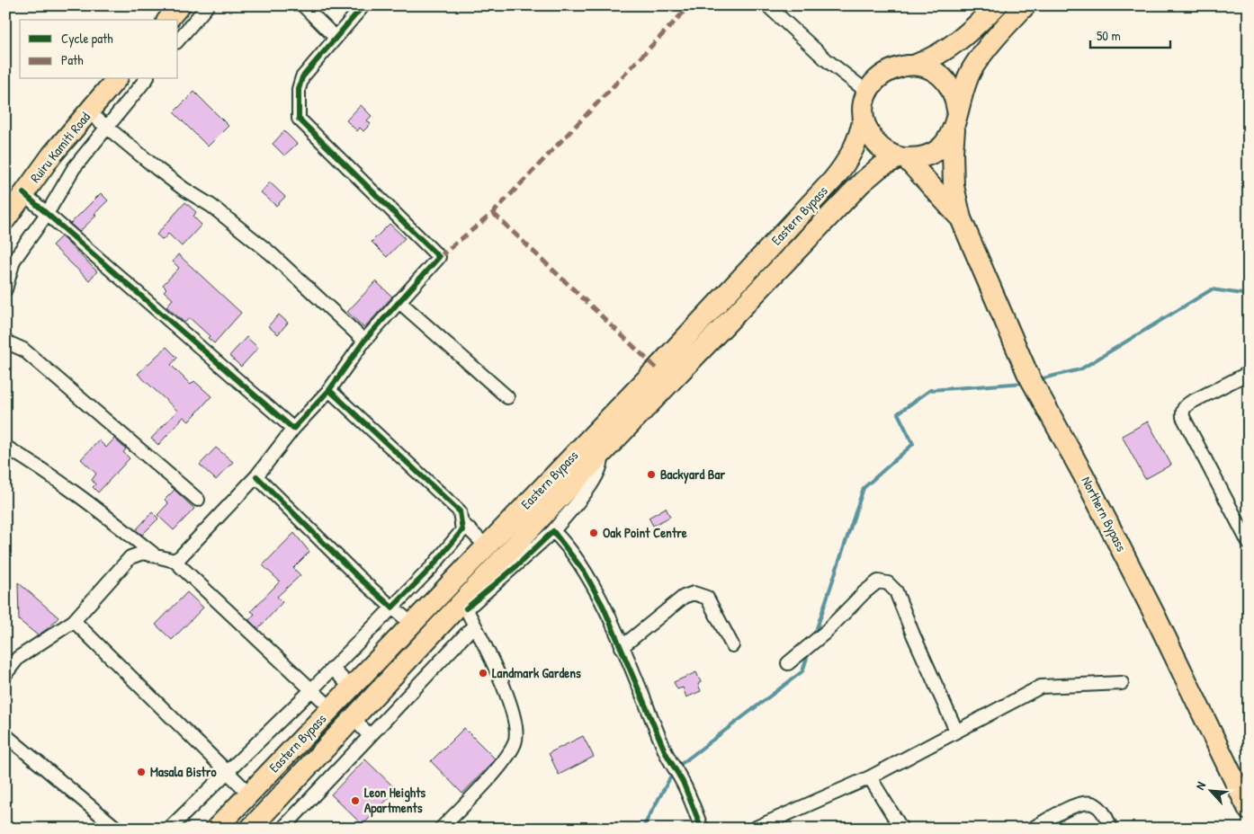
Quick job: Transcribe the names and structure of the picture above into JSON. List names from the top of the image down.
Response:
{
  "streets": {
    "main road": ["Ruiru Kamiti Road", "Eastern Bypass", "Northern Bypass"]
  },
  "places": [
    "Backyard Bar",
    "Oak Point Centre",
    "Landmark Gardens",
    "Masala Bistro",
    "Leon Heights Apartments"
  ],
  "legend": ["Cycle path", "Path"],
  "scale_bar": "50 m",
  "north": "top left"
}
